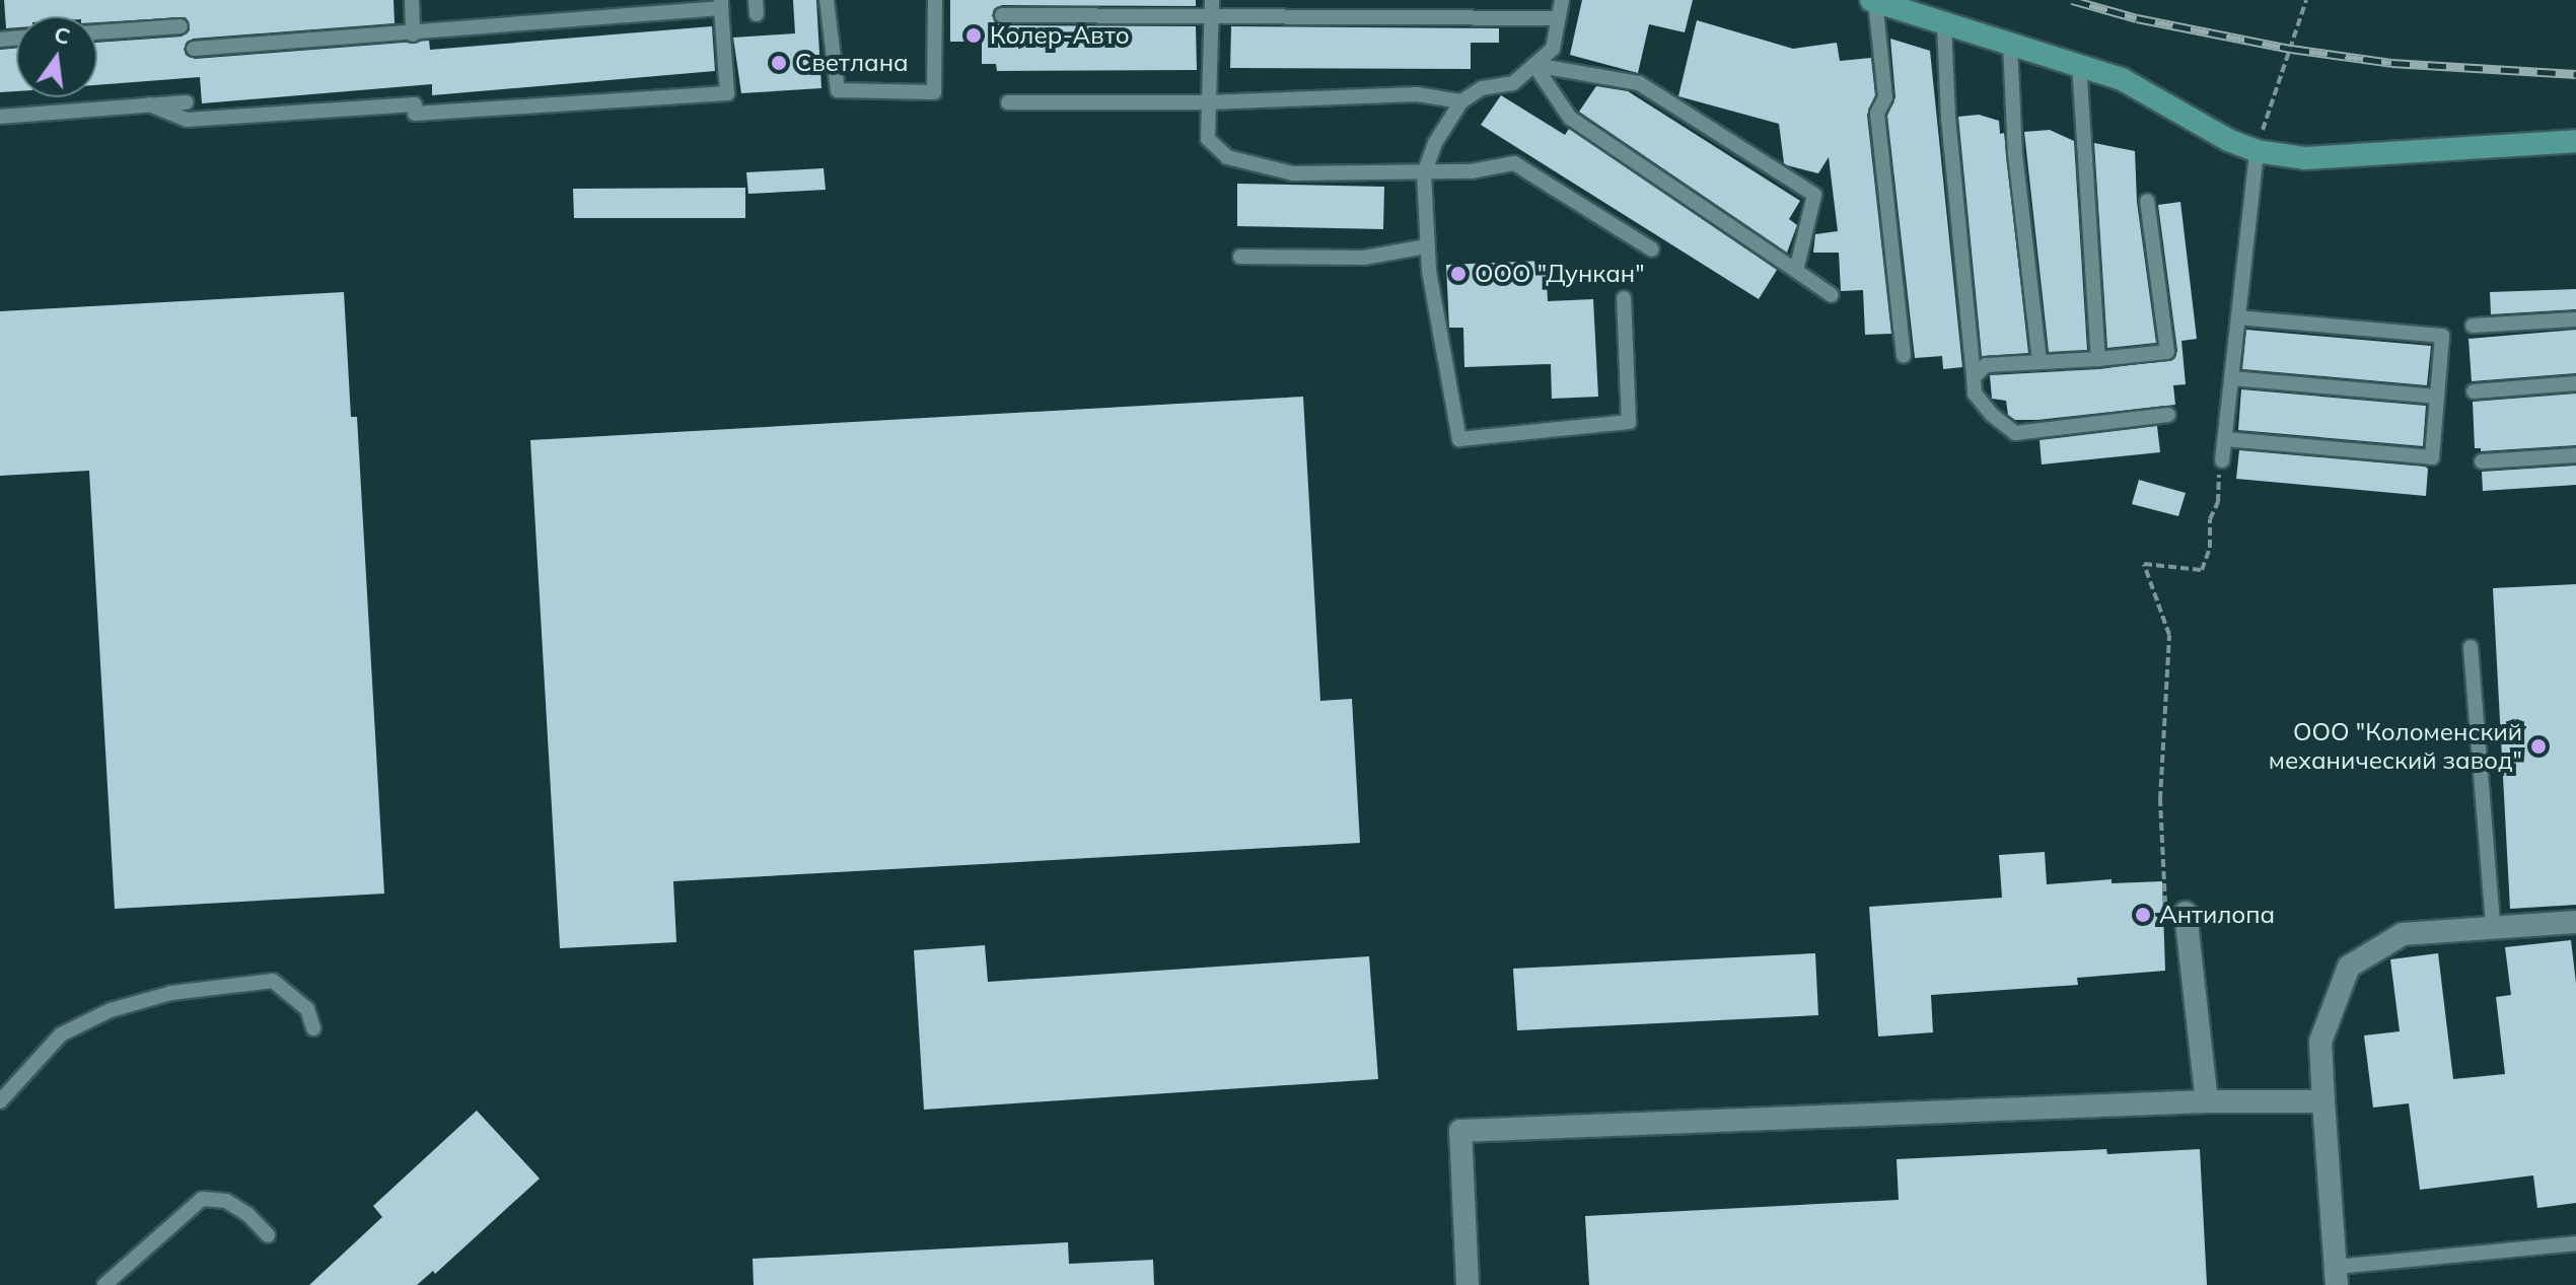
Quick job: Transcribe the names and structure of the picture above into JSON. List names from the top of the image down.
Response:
{
  "places": [
    "Колер-Авто",
    "Светлана",
    "ООО \"Дункан\"",
    "ООО \"Коломенский механический завод\"",
    "Aнтилопа"
  ],
  "north": "top"
}
